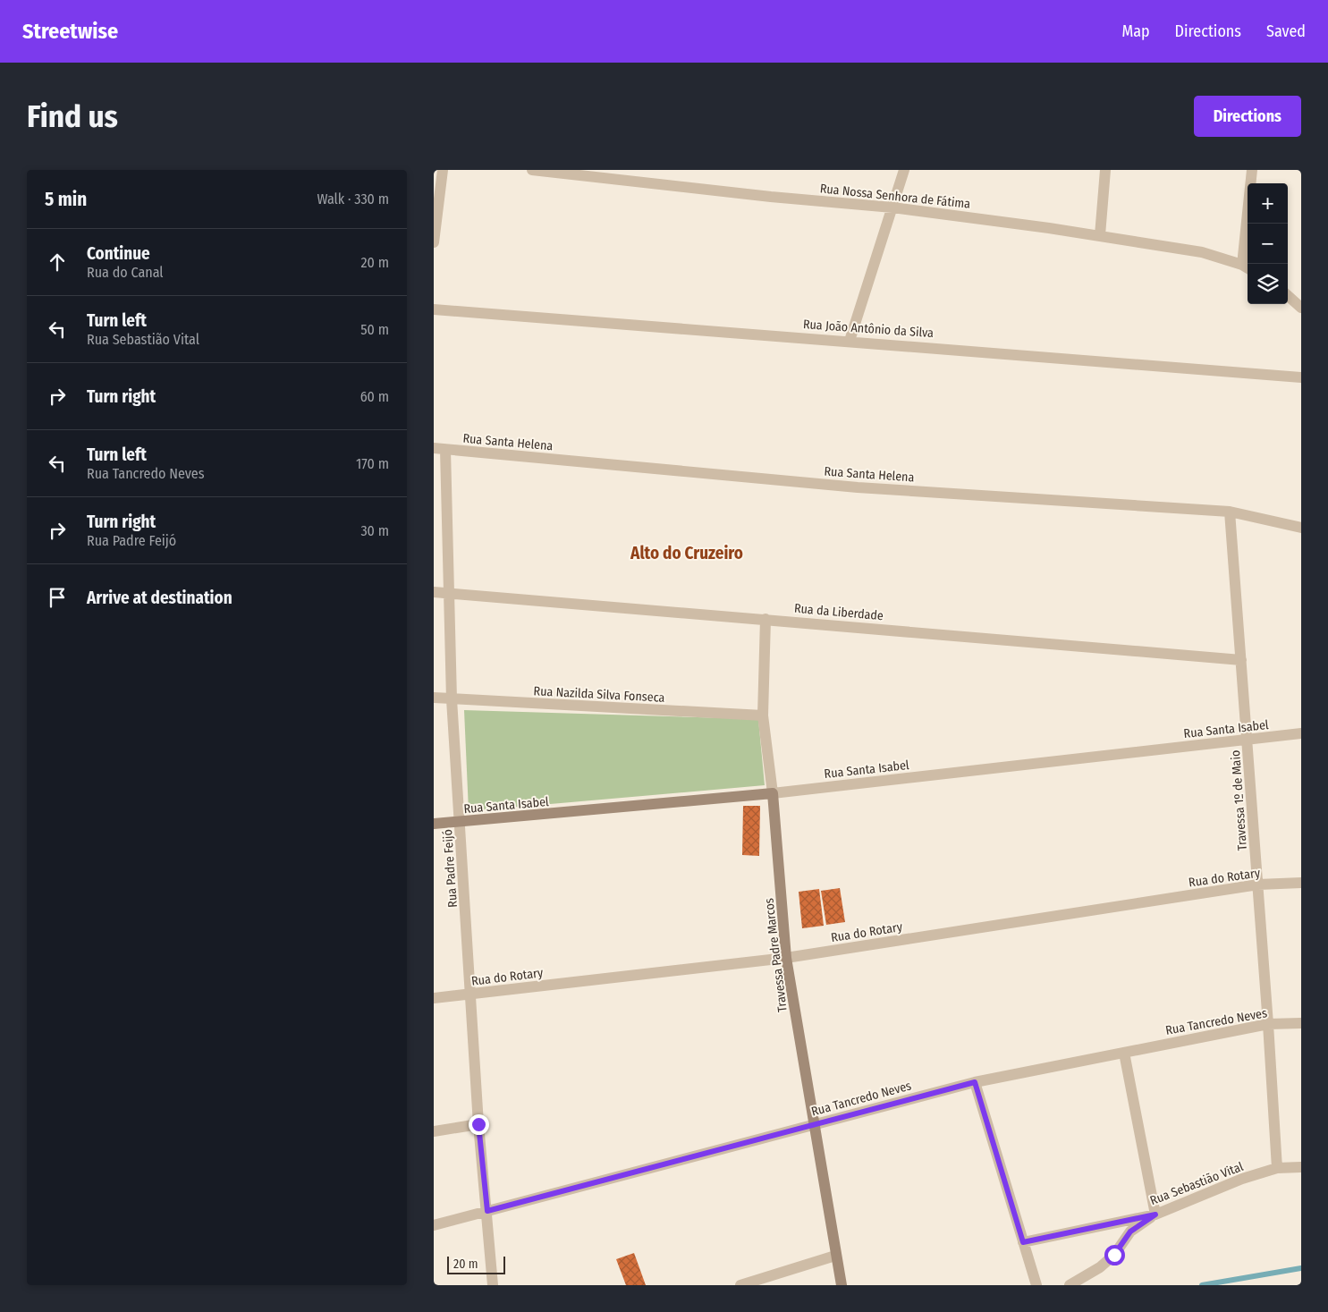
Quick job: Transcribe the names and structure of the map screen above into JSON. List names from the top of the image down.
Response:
{
  "streets": {
    "street": [
      "Rua Nossa Senhora de Fátima",
      "Rua João Antônio da Silva",
      "Rua Santa Helena",
      "Rua da Liberdade",
      "Rua Nazilda Silva Fonseca",
      "Rua Santa Isabel",
      "Travessa 1º de Maio",
      "Rua Padre Feijó",
      "Rua do Rotary",
      "Travessa Padre Marcos",
      "Rua Tancredo Neves",
      "Rua Sebastião Vital"
    ]
  },
  "crossings": [
    ["Rua Santa Helena", "Travessa 1º de Maio"],
    ["Rua Santa Helena", "Rua Padre Feijó"],
    ["Rua da Liberdade", "Travessa 1º de Maio"],
    ["Rua da Liberdade", "Rua Padre Feijó"],
    ["Rua da Liberdade", "Travessa Padre Marcos"],
    ["Rua Nazilda Silva Fonseca", "Rua Padre Feijó"],
    ["Rua Nazilda Silva Fonseca", "Travessa Padre Marcos"],
    ["Rua Santa Isabel", "Travessa 1º de Maio"],
    ["Rua Santa Isabel", "Rua Padre Feijó"],
    ["Rua Santa Isabel", "Travessa Padre Marcos"],
    ["Travessa 1º de Maio", "Rua do Rotary"],
    ["Travessa 1º de Maio", "Rua Tancredo Neves"],
    ["Travessa 1º de Maio", "Rua Sebastião Vital"],
    ["Rua Padre Feijó", "Rua do Rotary"],
    ["Rua Padre Feijó", "Rua Tancredo Neves"],
    ["Rua do Rotary", "Travessa Padre Marcos"],
    ["Travessa Padre Marcos", "Rua Tancredo Neves"]
  ],
  "districts": ["Alto do Cruzeiro"],
  "scale_bar": "20 m",
  "page": {
    "header": "Streetwise",
    "nav": ["Map", "Directions", "Saved"],
    "buttons": "Directions",
    "title": "Find us",
    "heading": ["5 min", "Walk · 330 m"],
    "map_buttons": ["+", "−"],
    "list": [
      ["Continue", "Rua do Canal", "20 m"],
      ["Turn left", "Rua Sebastião Vital", "50 m"],
      ["Turn right", "60 m"],
      ["Turn left", "Rua Tancredo Neves", "170 m"],
      ["Turn right", "Rua Padre Feijó", "30 m"],
      "Arrive at destination"
    ],
    "scale": "20 m"
  }
}
